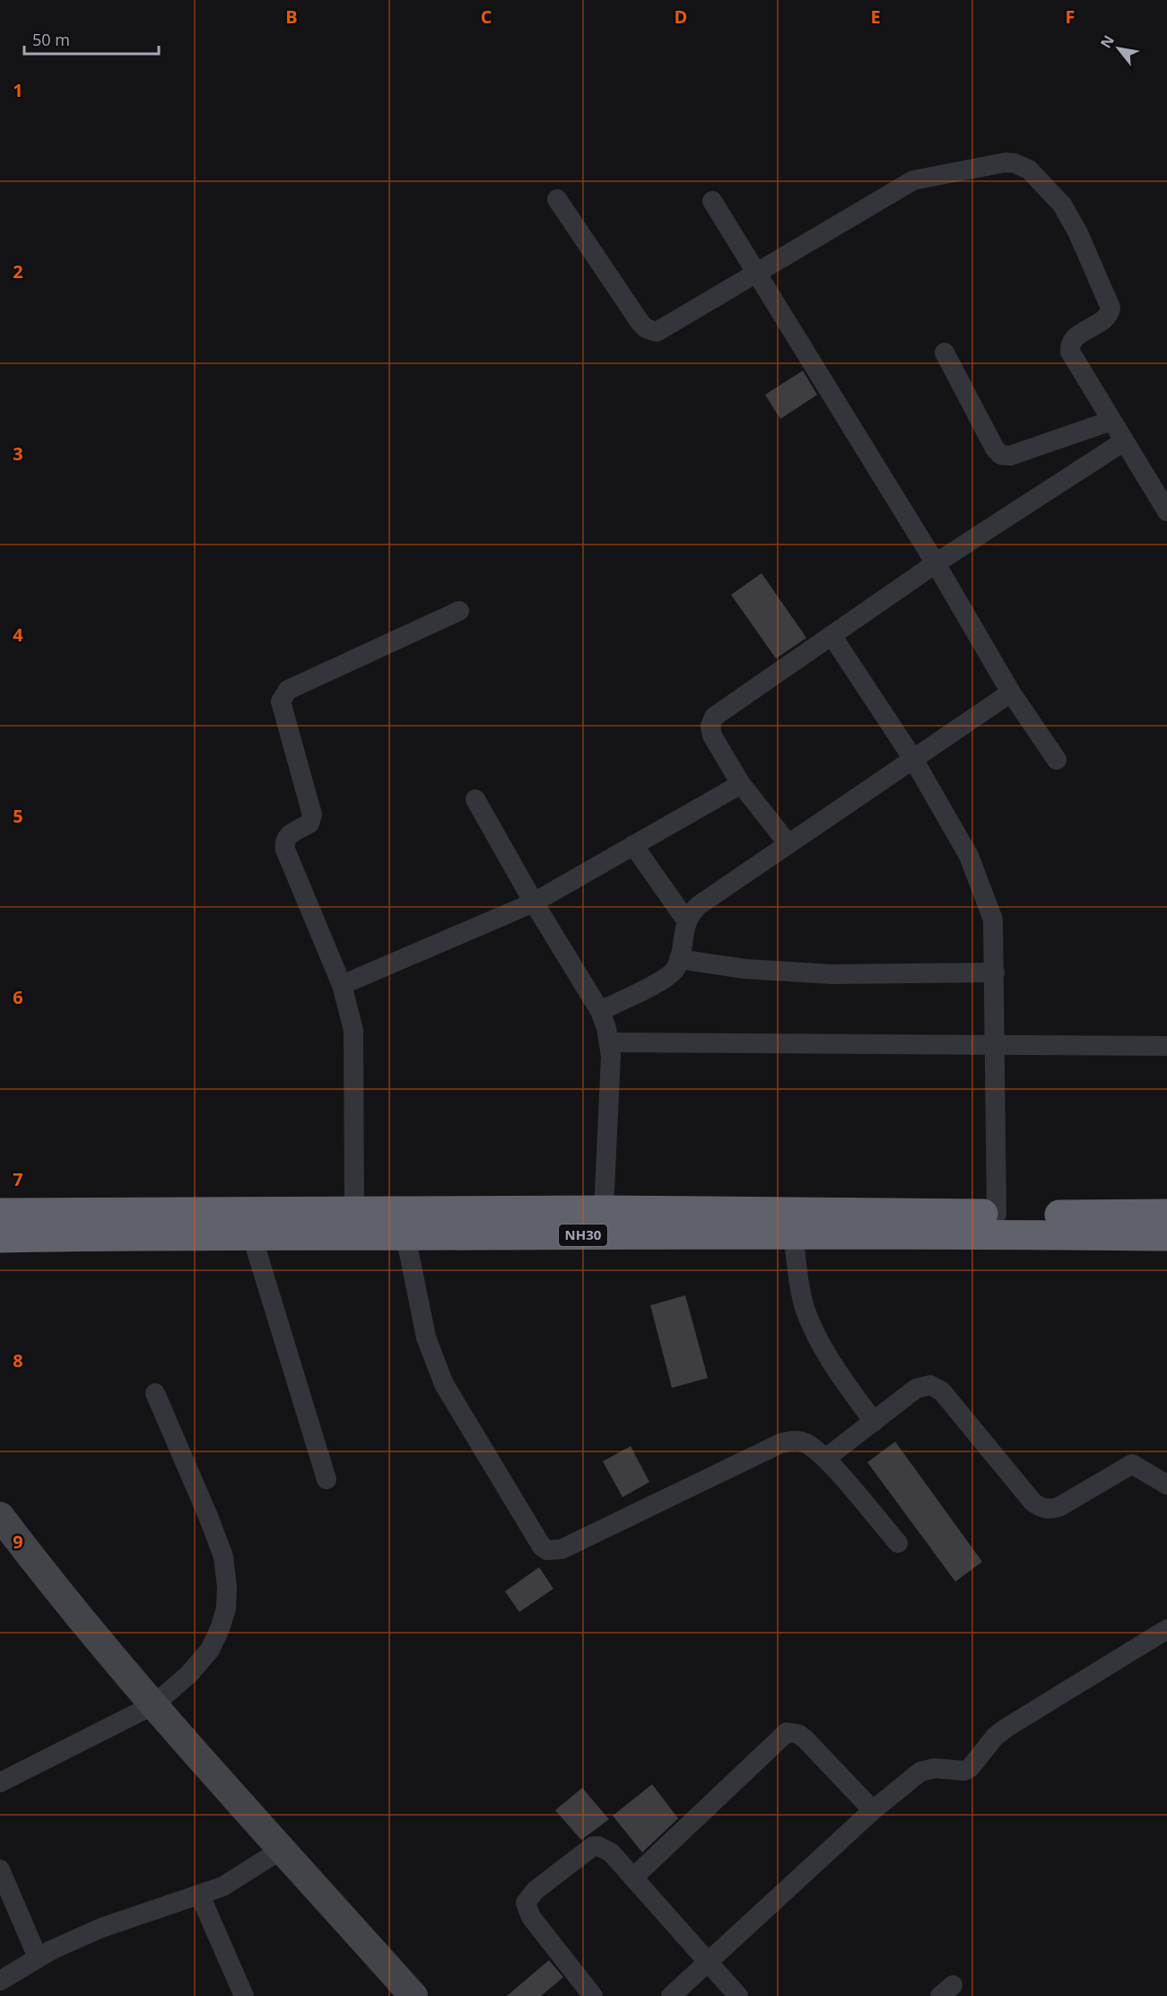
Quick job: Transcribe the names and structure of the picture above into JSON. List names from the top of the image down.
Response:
{
  "streets": {
    "highway": ["NH30"]
  },
  "scale_bar": "50 m",
  "north": "top left",
  "grid": {
    "columns": [
      "B",
      "C",
      "D",
      "E",
      "F"
    ],
    "rows": [
      "1",
      "2",
      "3",
      "4",
      "5",
      "6",
      "7",
      "8",
      "9"
    ]
  }
}
